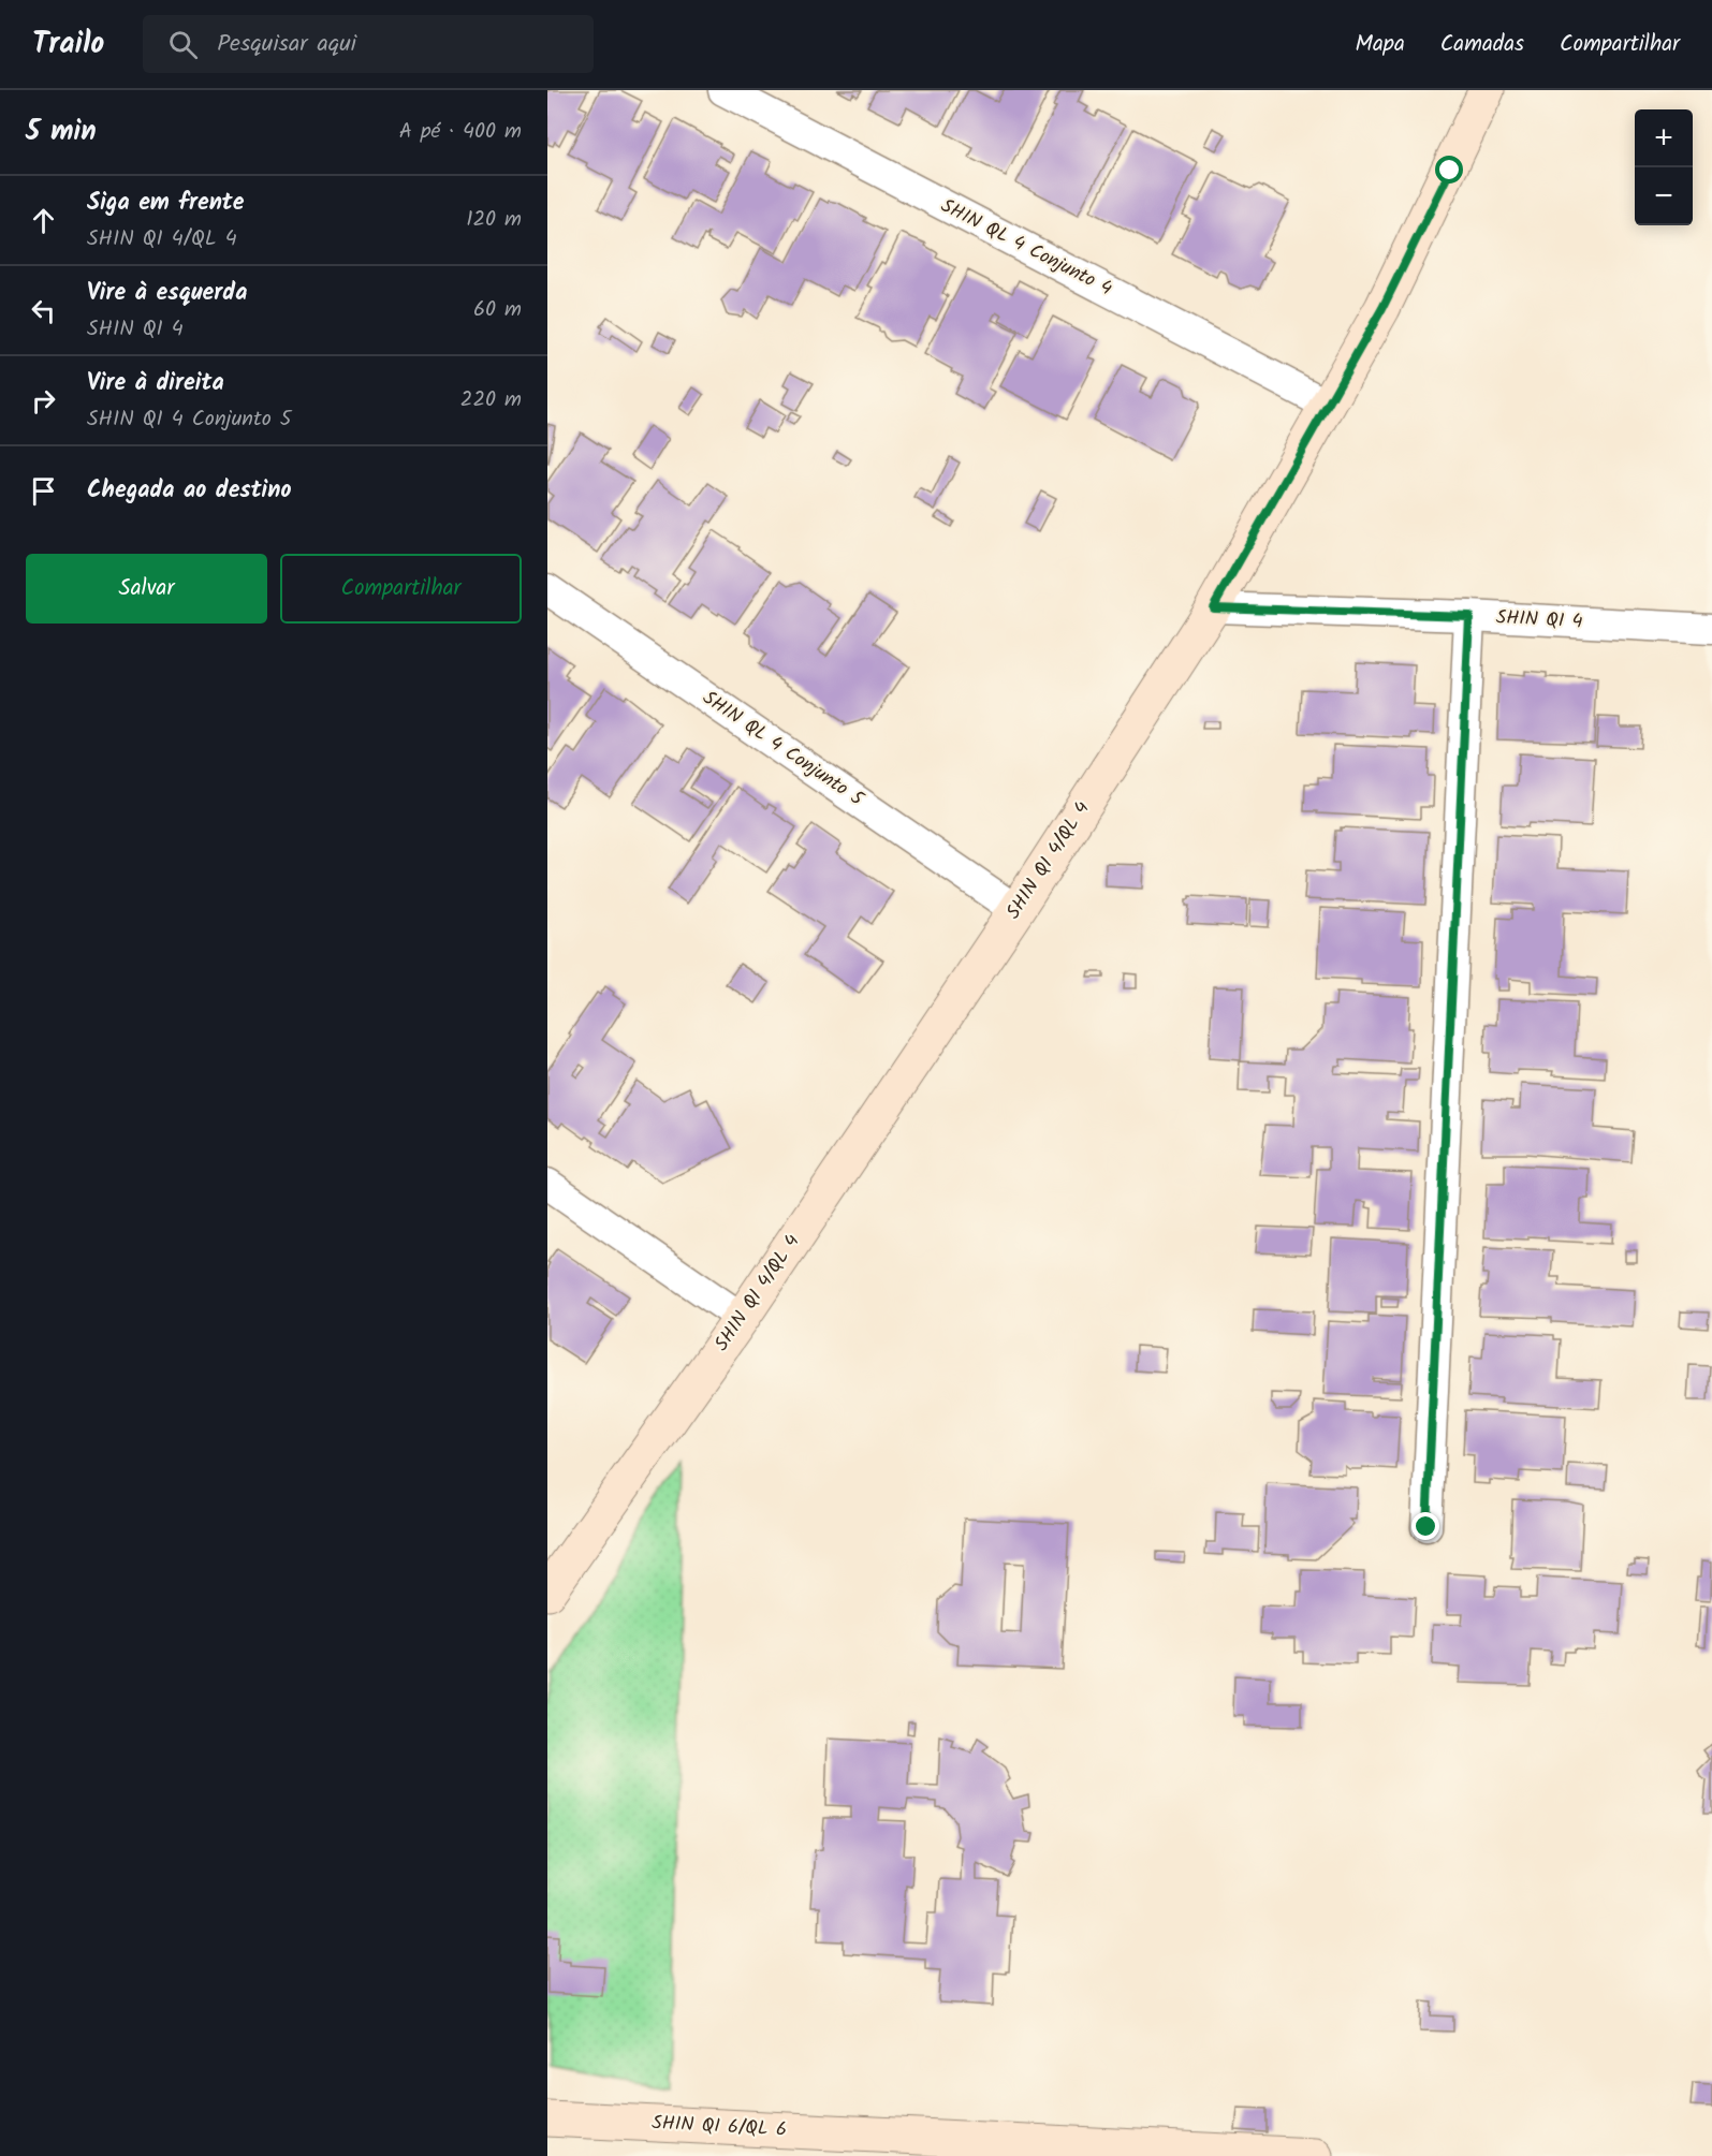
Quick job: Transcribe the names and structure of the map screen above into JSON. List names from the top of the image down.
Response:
{
  "streets": {
    "street": [
      "SHIN QL 4 Conjunto 4",
      "SHIN QI 4",
      "SHIN QL 4 Conjunto 5",
      "SHIN QI 4/QL 4",
      "SHIN QI 6/QL 6"
    ]
  },
  "crossings": [
    ["SHIN QL 4 Conjunto 4", "SHIN QI 4/QL 4"],
    ["SHIN QI 4", "SHIN QI 4/QL 4"],
    ["SHIN QL 4 Conjunto 5", "SHIN QI 4/QL 4"]
  ],
  "page": {
    "header": "Trailo",
    "search": "Pesquisar aqui",
    "nav": ["Mapa", "Camadas", "Compartilhar"],
    "heading": ["5 min", "A pé · 400 m"],
    "map_buttons": ["+", "−"],
    "list": [
      ["Siga em frente", "SHIN QI 4/QL 4", "120 m"],
      ["Vire à esquerda", "SHIN QI 4", "60 m"],
      ["Vire à direita", "SHIN QI 4 Conjunto 5", "220 m"],
      "Chegada ao destino"
    ],
    "buttons": ["Salvar", "Compartilhar"]
  }
}
